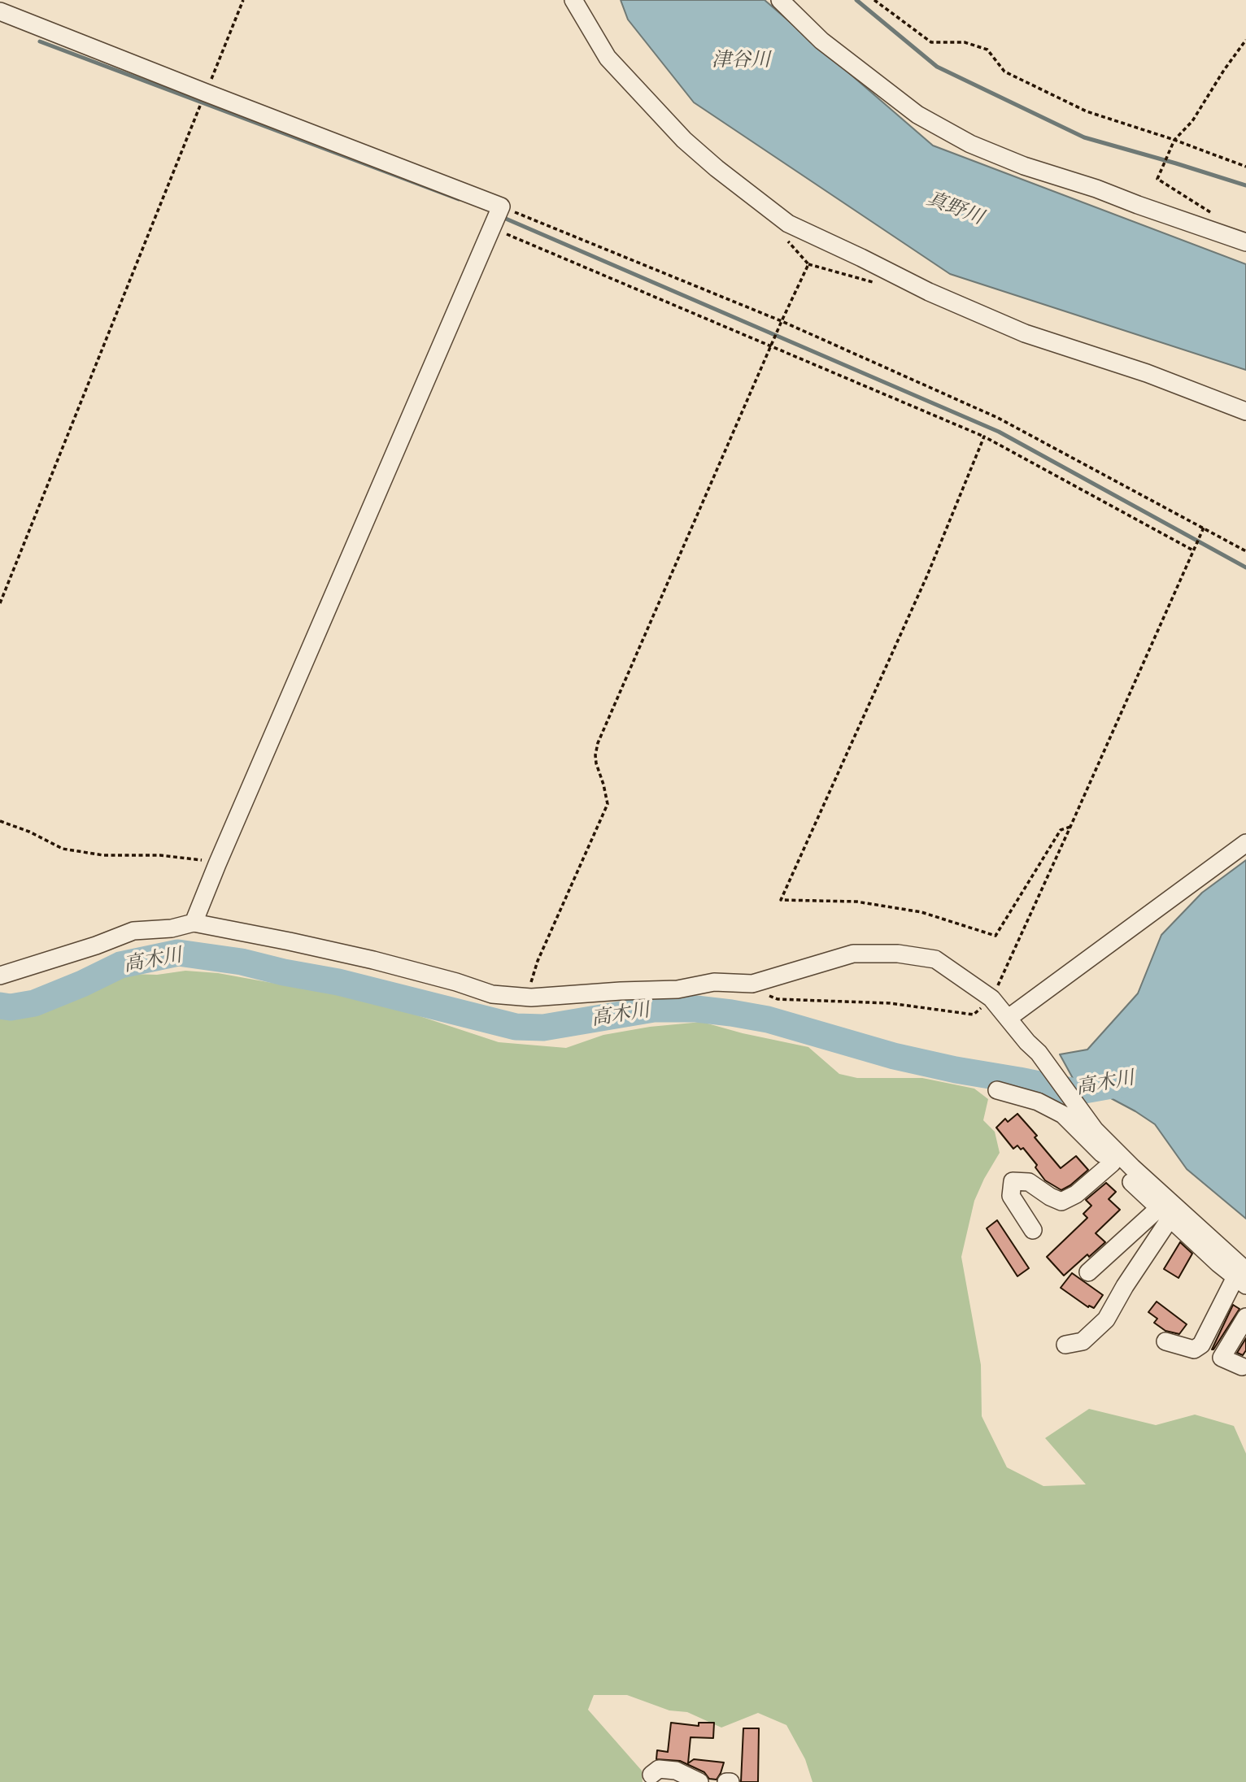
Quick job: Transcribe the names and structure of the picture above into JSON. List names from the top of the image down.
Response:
{
  "water": ["津谷川", "真野川", "高木川"]
}
